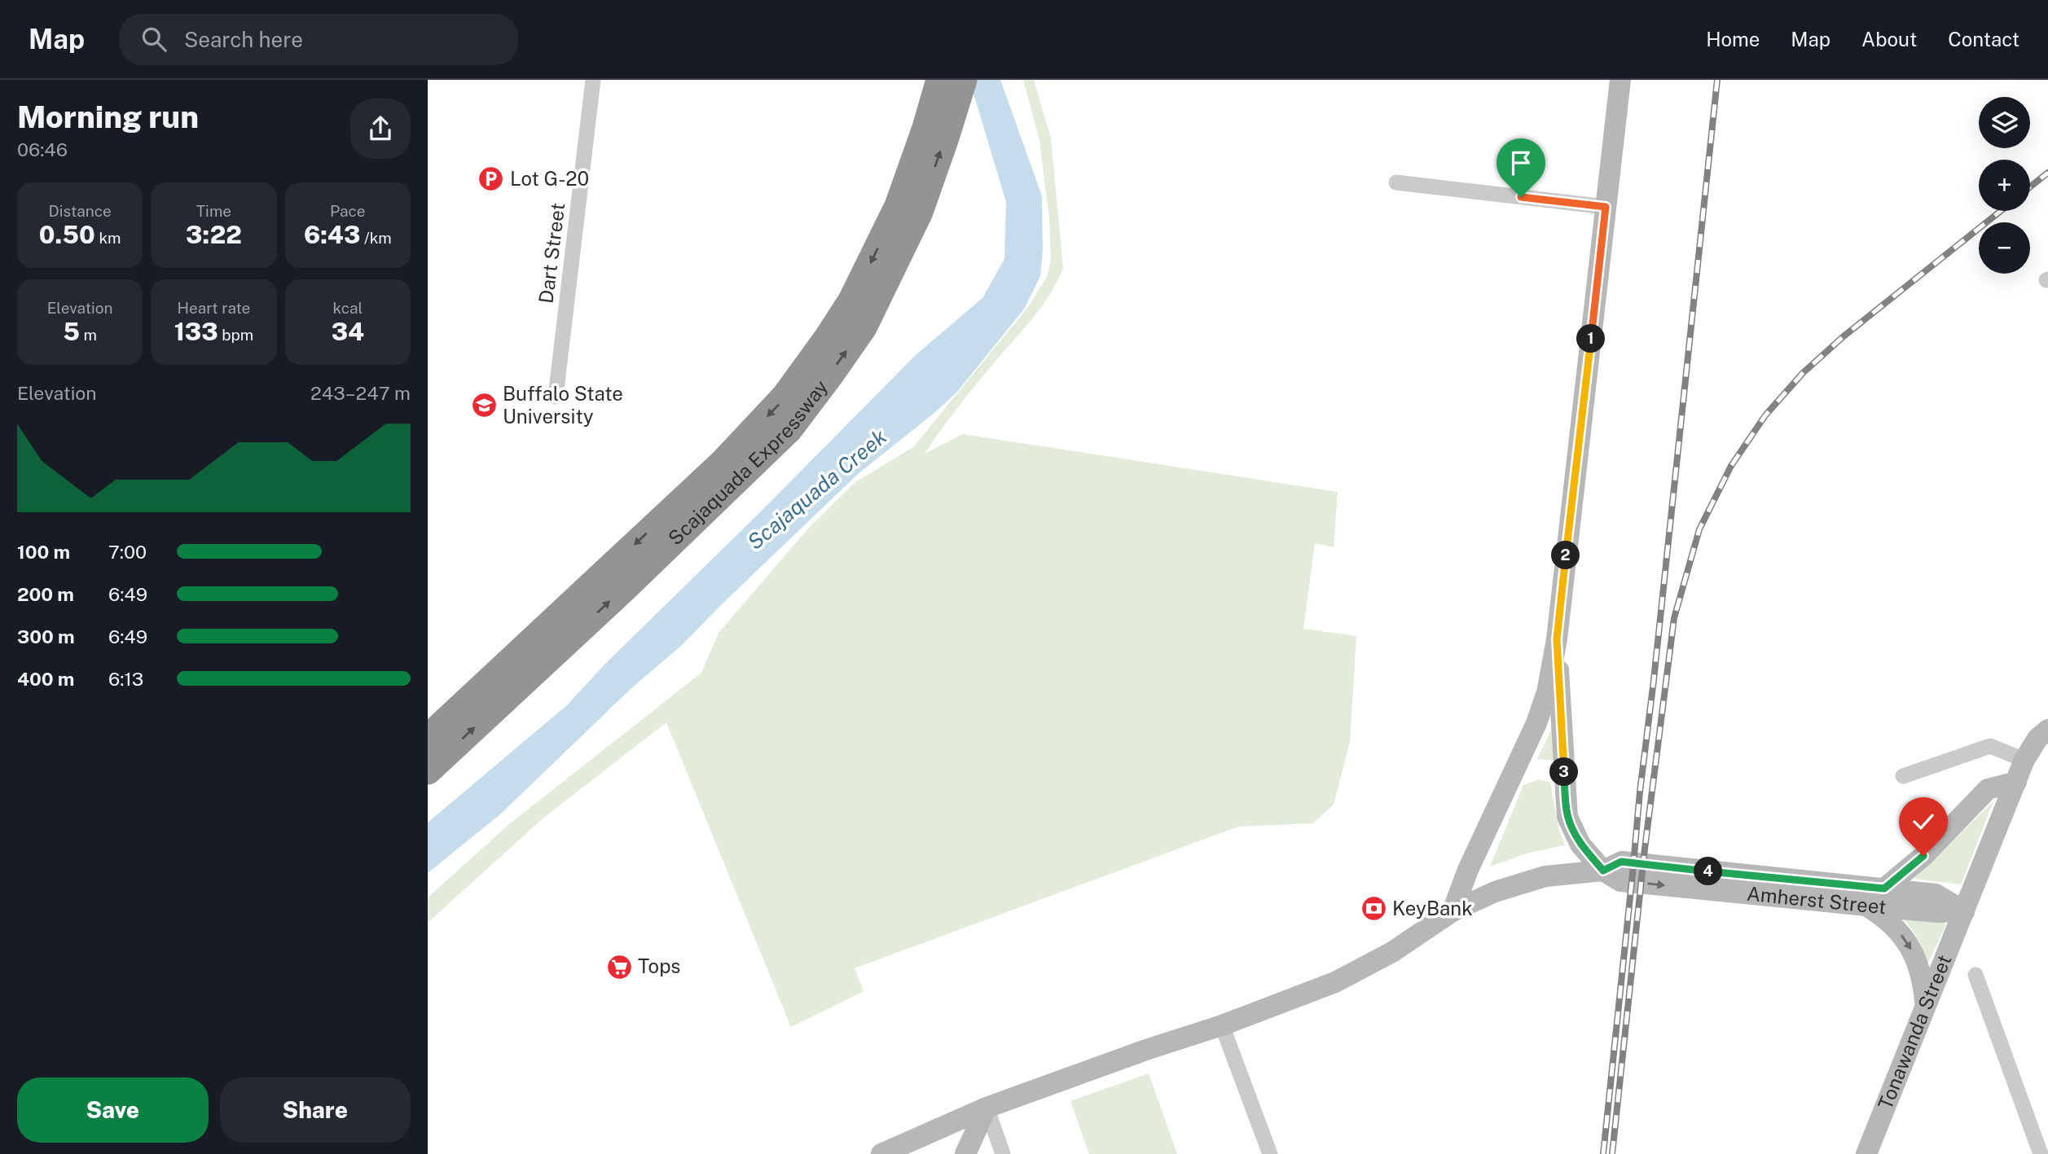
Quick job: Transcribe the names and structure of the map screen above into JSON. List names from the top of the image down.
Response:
{
  "streets": {
    "highway": ["Scajaquada Expressway"],
    "street": ["Dart Street", "Amherst Street", "Tonawanda Street"]
  },
  "crossings": [
    ["Amherst Street", "Tonawanda Street"]
  ],
  "water": ["Scajaquada Creek"],
  "places": {
    "parking": ["Lot G-20"],
    "school or university": ["Buffalo State University"],
    "bank": ["KeyBank"],
    "supermarket": ["Tops"]
  },
  "page": {
    "header": "Map",
    "search": "Search here",
    "nav": [
      "Home",
      "Map",
      "About",
      "Contact"
    ],
    "heading": ["Morning run", "06:46"],
    "map_buttons": ["+", "−"],
    "stats": [
      ["Distance", "0.50 km"],
      ["Time", "3:22"],
      ["Pace", "6:43 /km"],
      ["Elevation", "5 m"],
      ["Heart rate", "133 bpm"],
      ["kcal", "34"]
    ],
    "pins": [
      "1",
      "2",
      "3",
      "4"
    ],
    "chart": ["Elevation", "243–247 m"],
    "list": [
      {
        "name": "100 m",
        "note": "7:00"
      },
      {
        "name": "200 m",
        "note": "6:49"
      },
      {
        "name": "300 m",
        "note": "6:49"
      },
      {
        "name": "400 m",
        "note": "6:13"
      }
    ],
    "buttons": ["Save", "Share"]
  }
}
